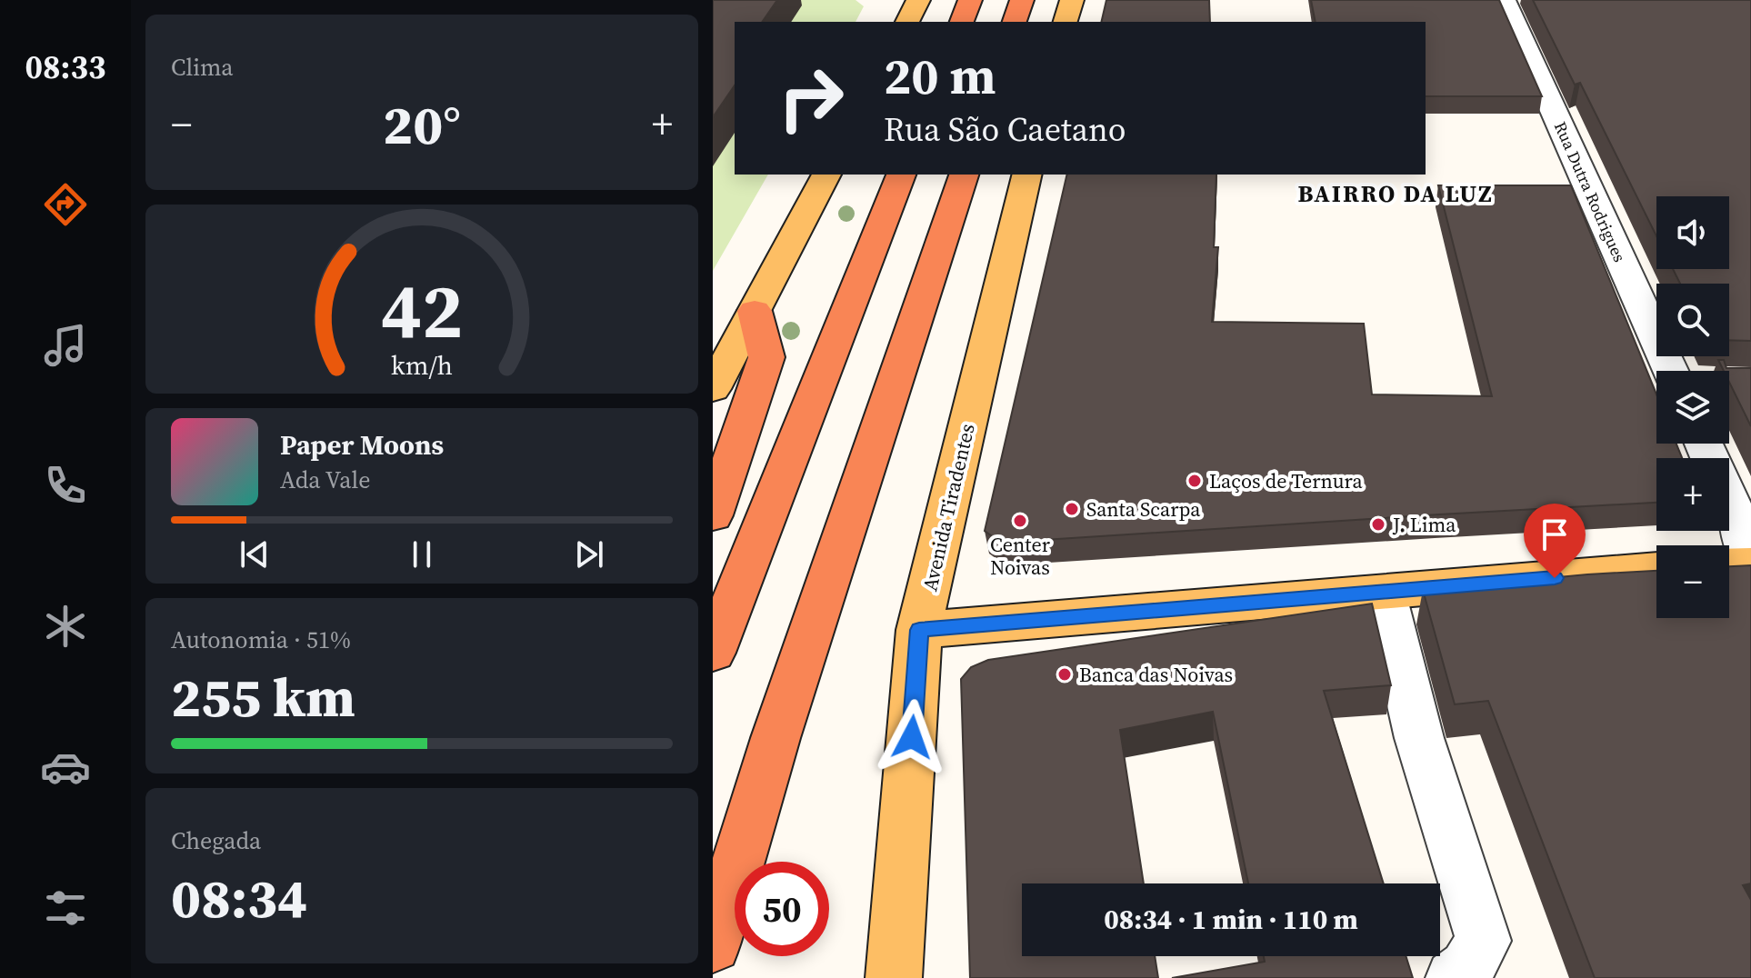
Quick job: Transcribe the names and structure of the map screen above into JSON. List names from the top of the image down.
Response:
{
  "streets": {
    "main road": ["Avenida Tiradentes"],
    "street": ["Rua Dutra Rodrigues"]
  },
  "districts": ["BAIRRO DA LUZ"],
  "places": [
    "Laços de Ternura",
    "Santa Scarpa",
    "Center Noivas",
    "J. Lima",
    "Banca das Noivas"
  ],
  "page": {
    "tabs": "08:33",
    "tile": [
      "Clima",
      ["Autonomia · 51%", "255 km"],
      ["Chegada", "08:34"]
    ],
    "turn": ["20 m", "Rua São Caetano"],
    "heat": ["−", "20°", "+"],
    "map_buttons": ["+", "−"],
    "song": ["Paper Moons", "Ada Vale"],
    "limit": "50",
    "trip": "08:34 · 1 min · 110 m",
    "gauge": ["42", "km/h"]
  }
}
